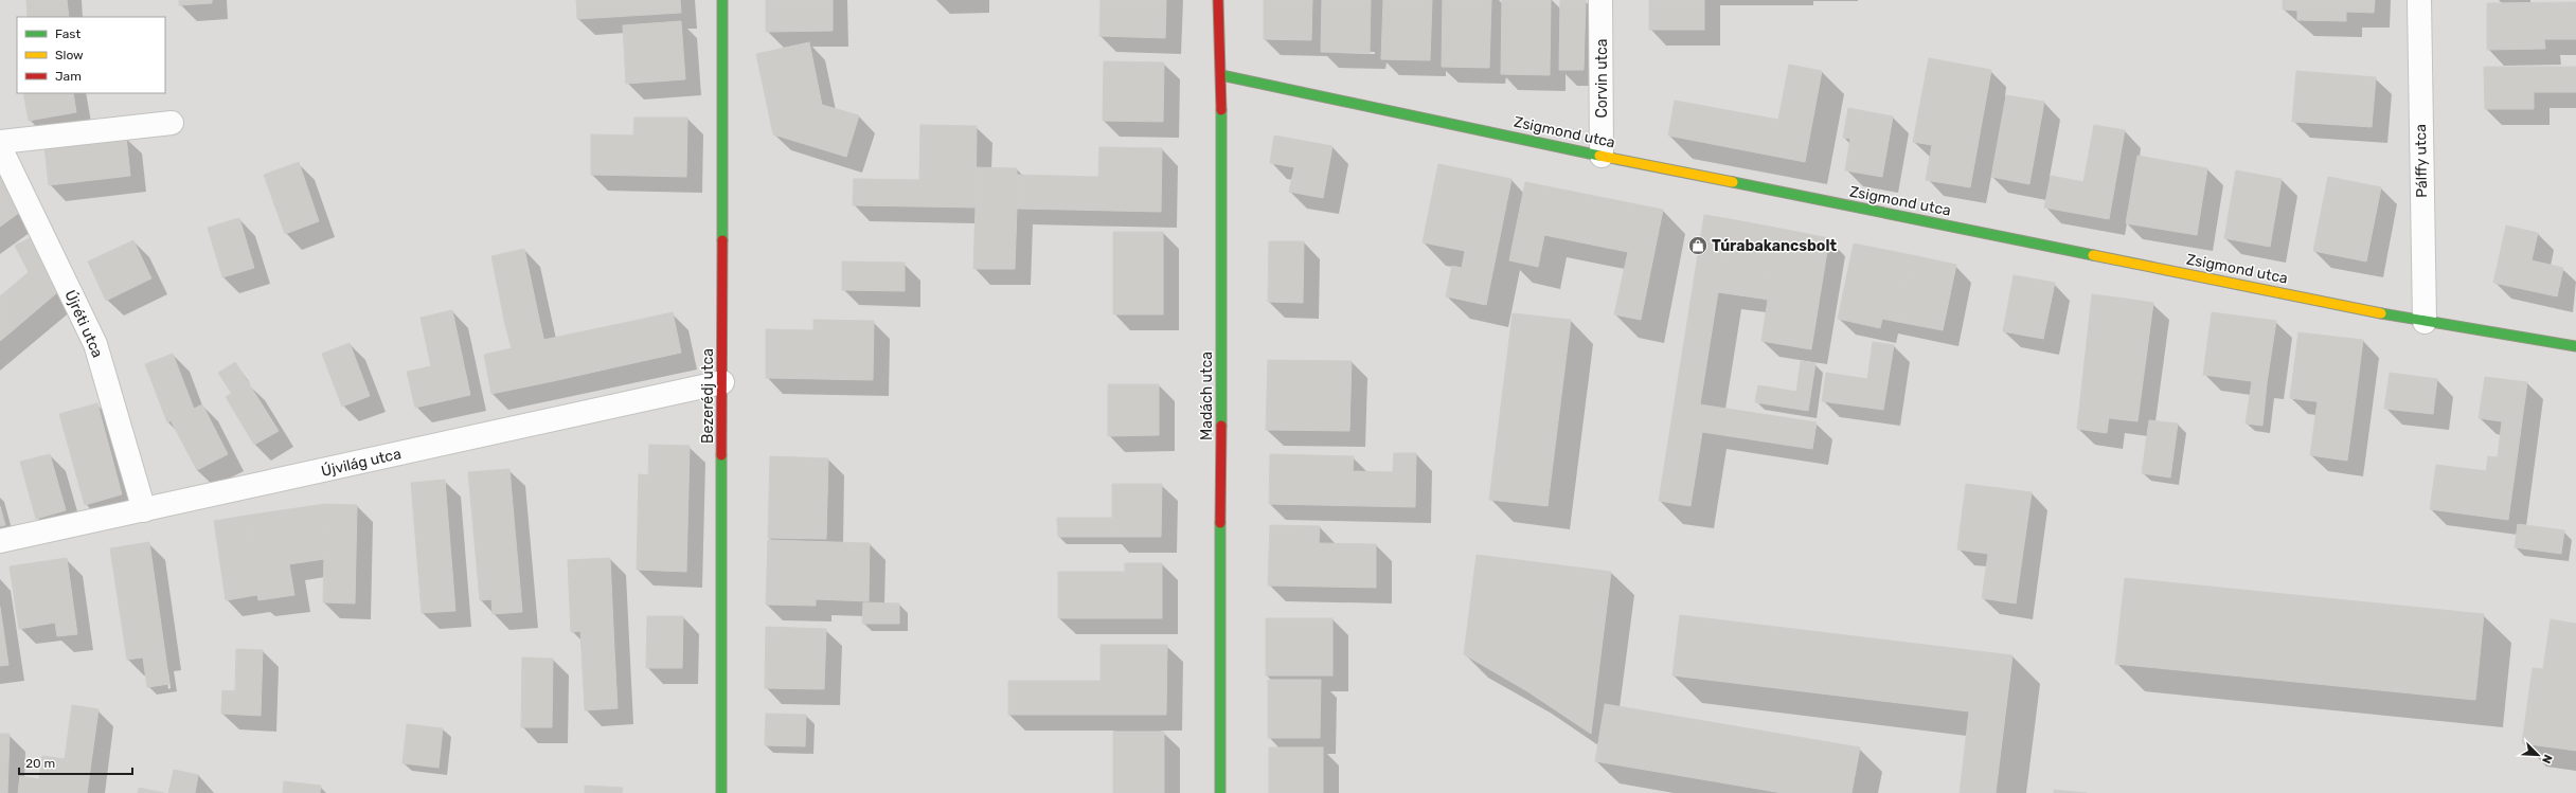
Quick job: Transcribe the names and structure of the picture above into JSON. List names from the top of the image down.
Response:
{
  "streets": {
    "street": [
      "Corvin utca",
      "Zsigmond utca",
      "Pálffy utca",
      "Újréti utca",
      "Bezerédj utca",
      "Madách utca",
      "Újvilág utca"
    ]
  },
  "crossings": [
    ["Corvin utca", "Zsigmond utca"],
    ["Zsigmond utca", "Pálffy utca"],
    ["Zsigmond utca", "Madách utca"],
    ["Újréti utca", "Újvilág utca"],
    ["Bezerédj utca", "Újvilág utca"]
  ],
  "places": {
    "shop": ["Túrabakancsbolt"]
  },
  "legend": ["Fast", "Slow", "Jam"],
  "scale_bar": "20 m",
  "north": "bottom right"
}
